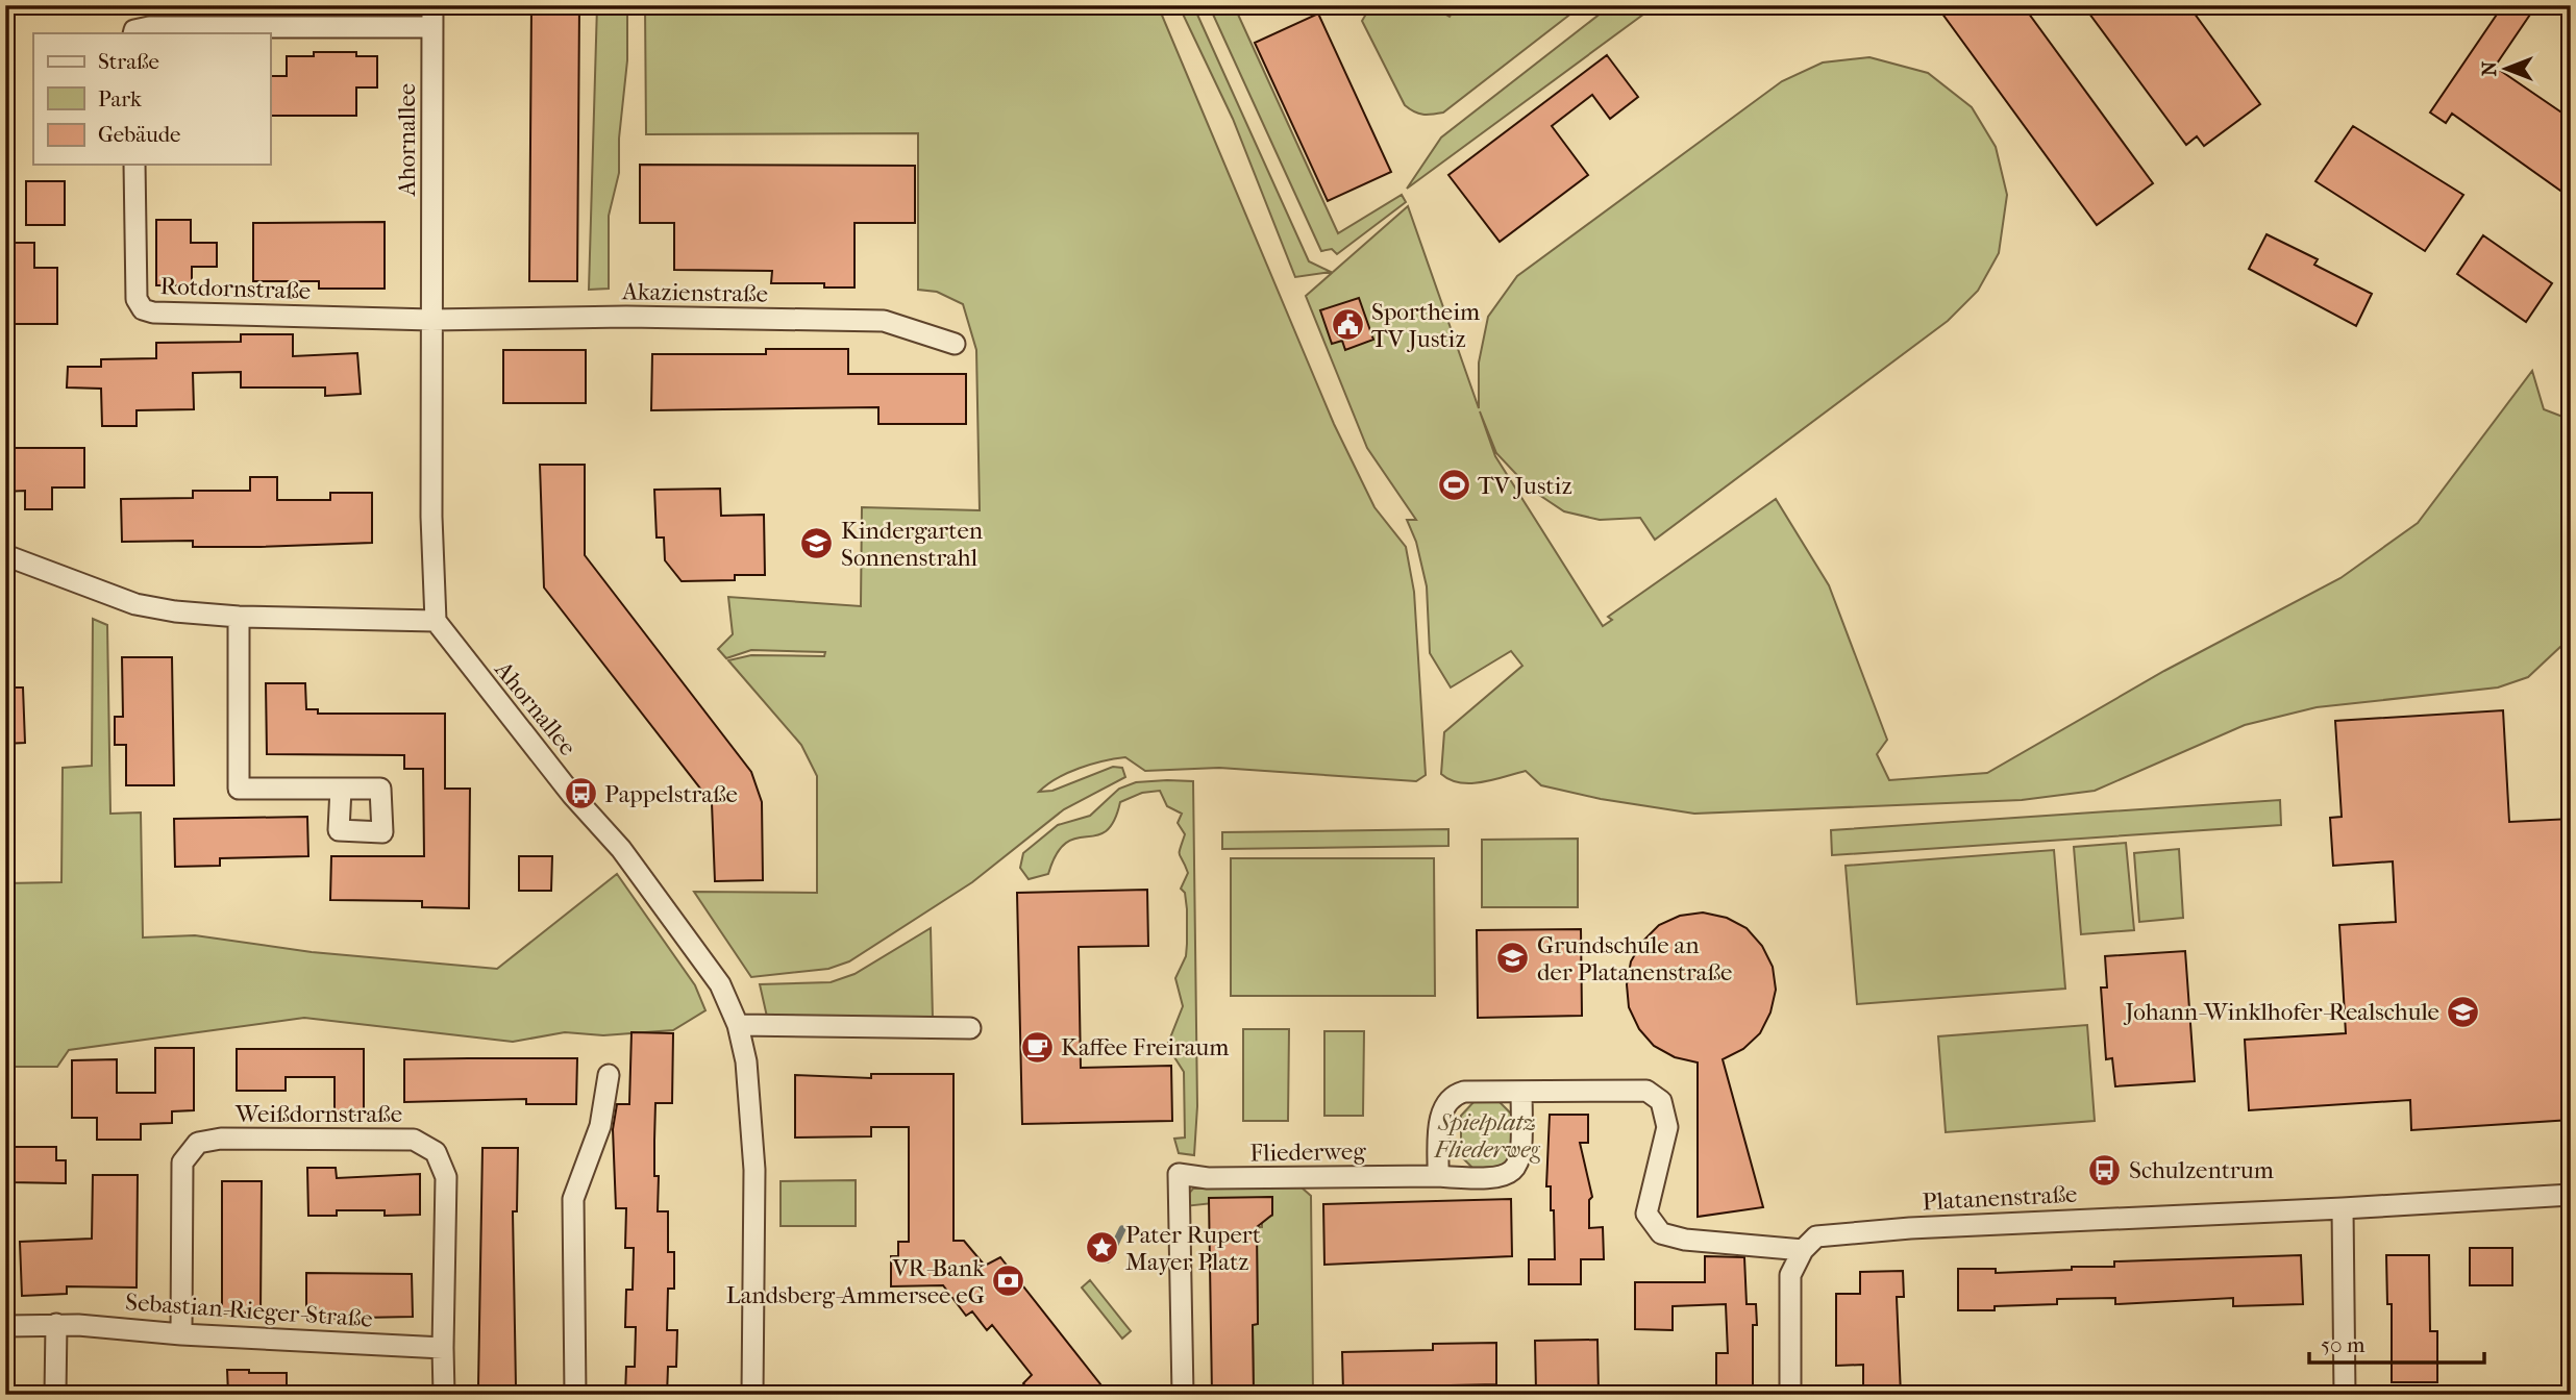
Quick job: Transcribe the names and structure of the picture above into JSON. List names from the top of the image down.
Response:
{
  "streets": {
    "street": [
      "Ahornallee",
      "Rotdornstraße",
      "Akazienstraße",
      "Weißdornstraße",
      "Fliederweg",
      "Platanenstraße",
      "Sebastian-Rieger-Straße"
    ]
  },
  "crossings": [
    ["Ahornallee", "Rotdornstraße"],
    ["Ahornallee", "Akazienstraße"],
    ["Rotdornstraße", "Akazienstraße"],
    ["Weißdornstraße", "Sebastian-Rieger-Straße"]
  ],
  "parks": ["Spielplatz Fliederweg"],
  "places": {
    "public building": ["Sportheim TV Justiz"],
    "sports": ["TV Justiz"],
    "school or university": ["Kindergarten Sonnenstrahl", "Grundschule an der Platanenstraße", "Johann-Winklhofer-Realschule"],
    "bus stop": ["Pappelstraße", "Schulzentrum"],
    "cafe": ["Kaffee Freiraum"],
    "place": ["Pater Rupert Mayer Platz"],
    "bank": ["VR-Bank Landsberg-Ammersee eG"]
  },
  "legend": ["Straße", "Park", "Gebäude"],
  "scale_bar": "50 m",
  "north": "left"
}
